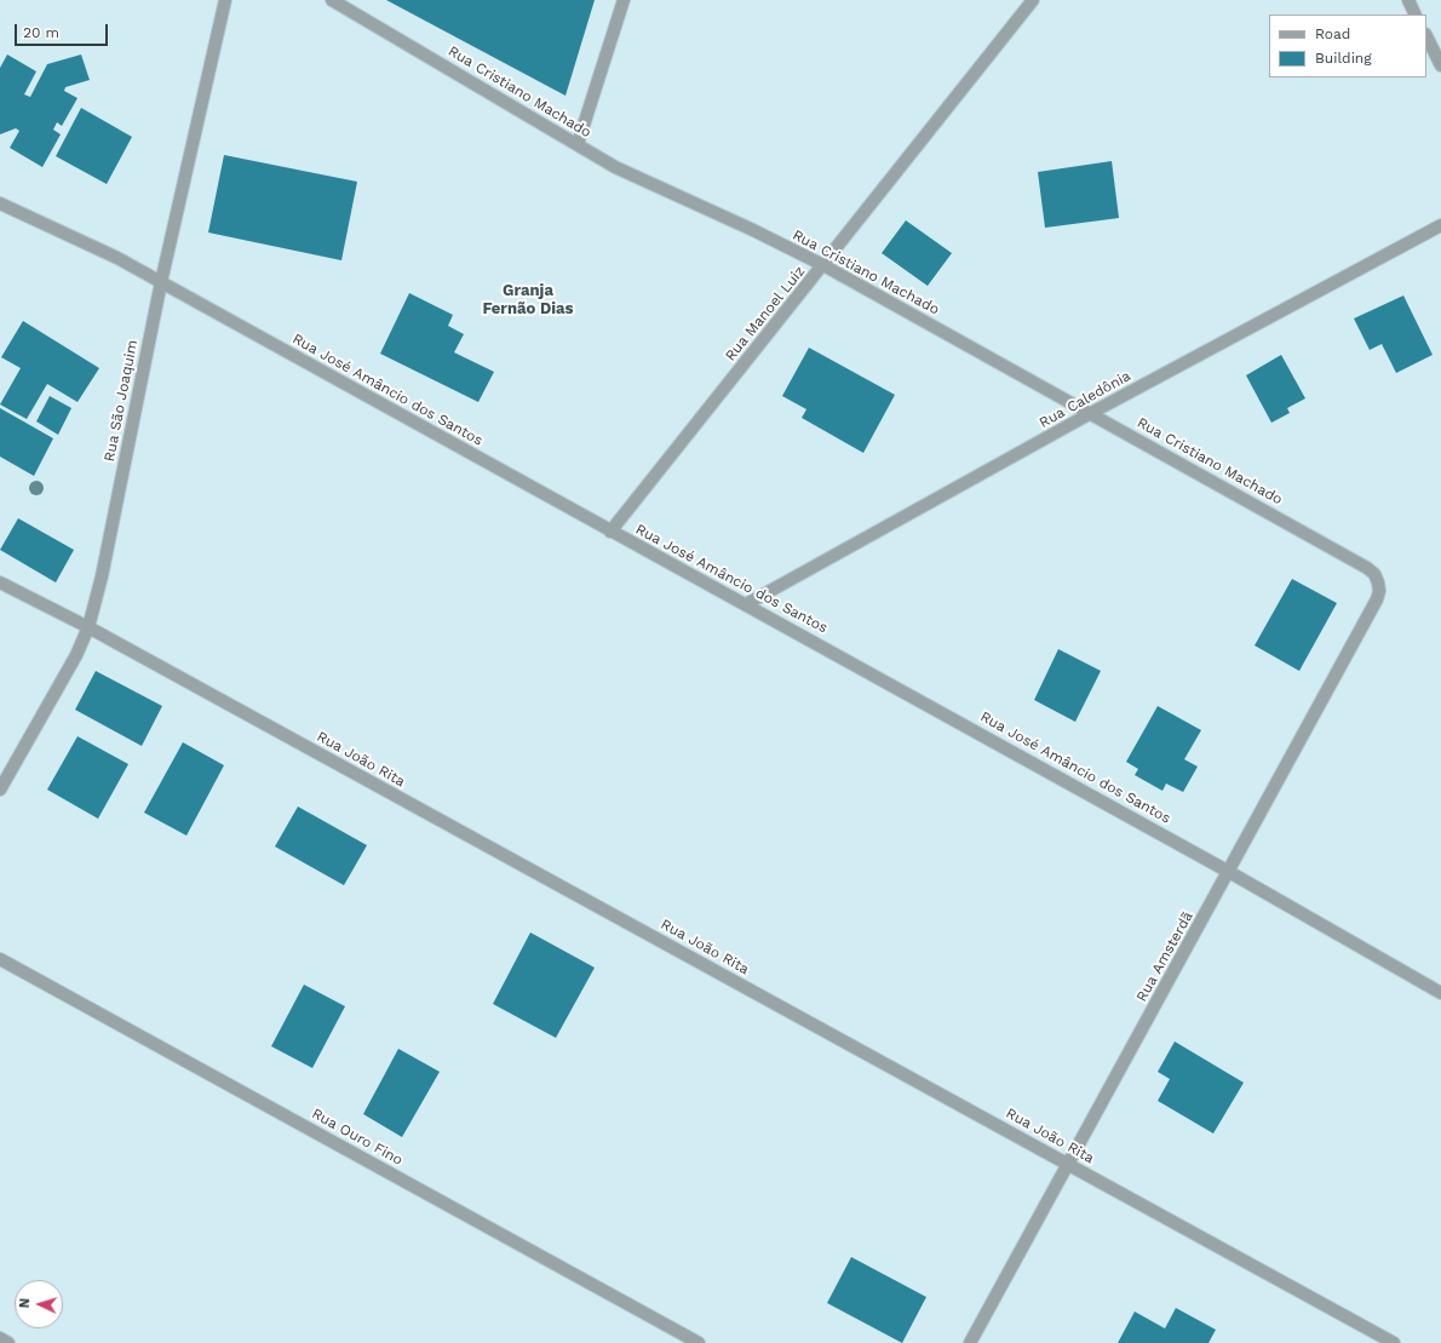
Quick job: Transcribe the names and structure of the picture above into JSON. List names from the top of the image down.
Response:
{
  "streets": {
    "street": [
      "Rua Cristiano Machado",
      "Rua Manoel Luiz",
      "Rua José Amâncio dos Santos",
      "Rua Caledônia",
      "Rua São Joaquim",
      "Rua João Rita",
      "Rua Amsterdã",
      "Rua Ouro Fino"
    ]
  },
  "crossings": [
    ["Rua Cristiano Machado", "Rua Manoel Luiz"],
    ["Rua Cristiano Machado", "Rua Caledônia"],
    ["Rua Cristiano Machado", "Rua Amsterdã"],
    ["Rua Manoel Luiz", "Rua José Amâncio dos Santos"],
    ["Rua José Amâncio dos Santos", "Rua Caledônia"],
    ["Rua José Amâncio dos Santos", "Rua São Joaquim"],
    ["Rua José Amâncio dos Santos", "Rua Amsterdã"],
    ["Rua São Joaquim", "Rua João Rita"],
    ["Rua João Rita", "Rua Amsterdã"]
  ],
  "districts": ["Granja Fernão Dias"],
  "legend": ["Road", "Building"],
  "scale_bar": "20 m",
  "north": "left"
}
